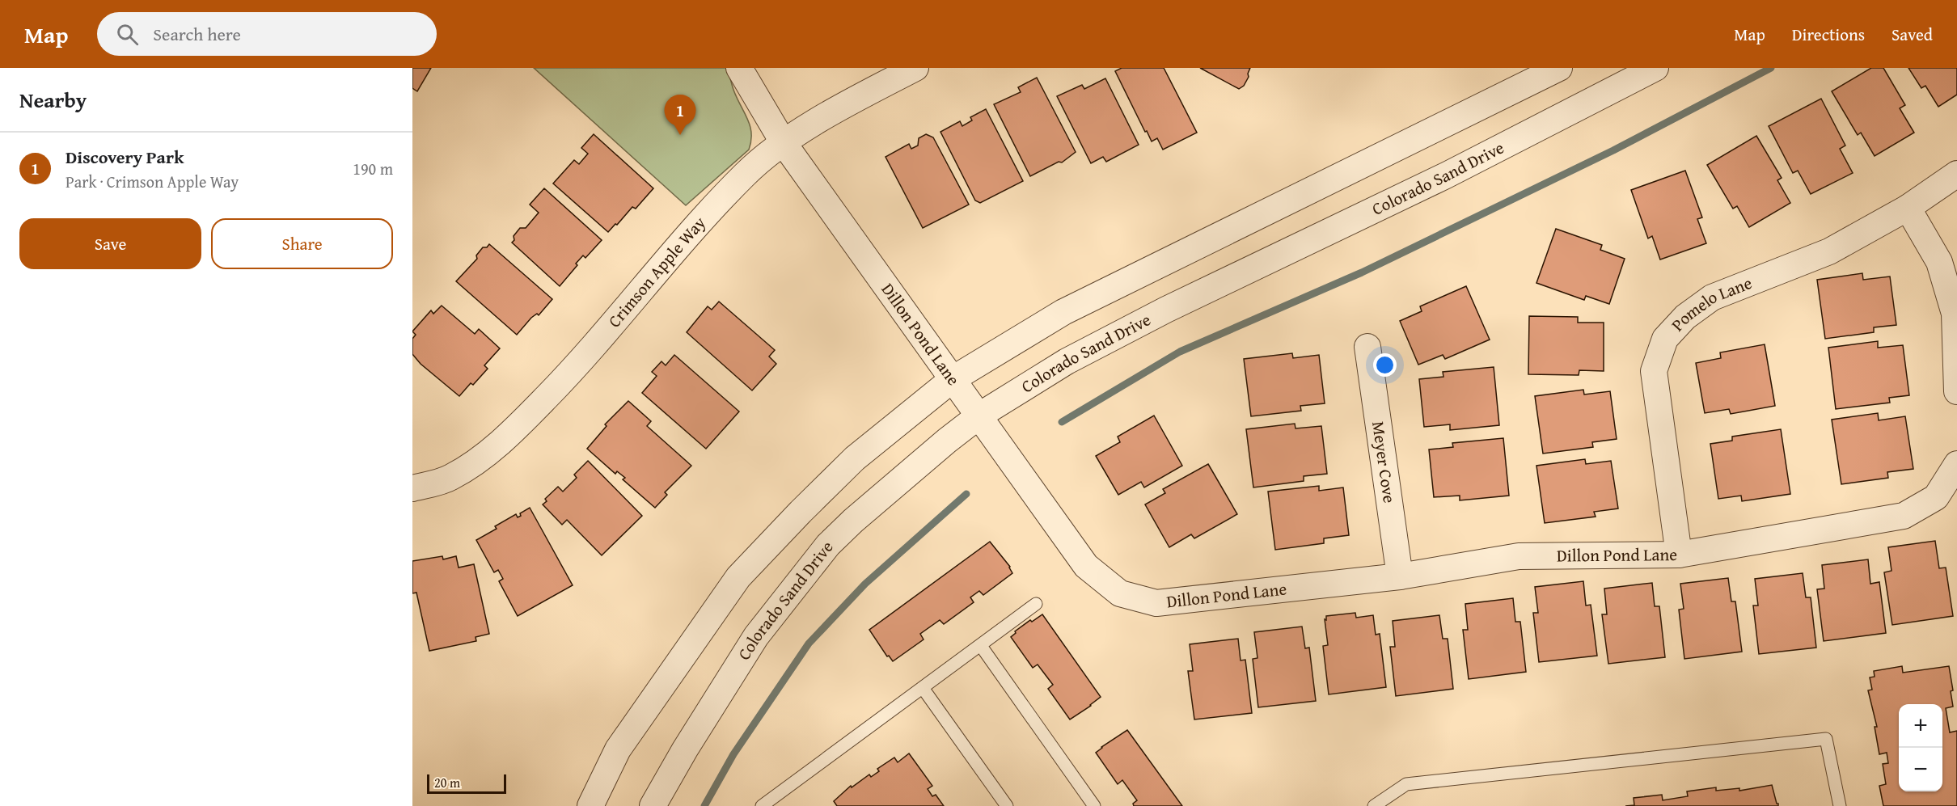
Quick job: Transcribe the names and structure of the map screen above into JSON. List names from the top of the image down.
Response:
{
  "streets": {
    "street": [
      "Colorado Sand Drive",
      "Crimson Apple Way",
      "Pomelo Lane",
      "Dillon Pond Lane",
      "Meyer Cove"
    ]
  },
  "crossings": [
    ["Colorado Sand Drive", "Dillon Pond Lane"],
    ["Crimson Apple Way", "Dillon Pond Lane"],
    ["Pomelo Lane", "Dillon Pond Lane"],
    ["Dillon Pond Lane", "Meyer Cove"]
  ],
  "scale_bar": "20 m",
  "page": {
    "header": "Map",
    "search": "Search here",
    "nav": ["Map", "Directions", "Saved"],
    "heading": "Nearby",
    "pins": "1",
    "list": [
      {
        "mark": "1",
        "name": "Discovery Park",
        "note": "Park · Crimson Apple Way",
        "value": "190 m"
      }
    ],
    "buttons": ["Save", "Share"],
    "map_buttons": ["+", "−"],
    "scale": "20 m"
  }
}
